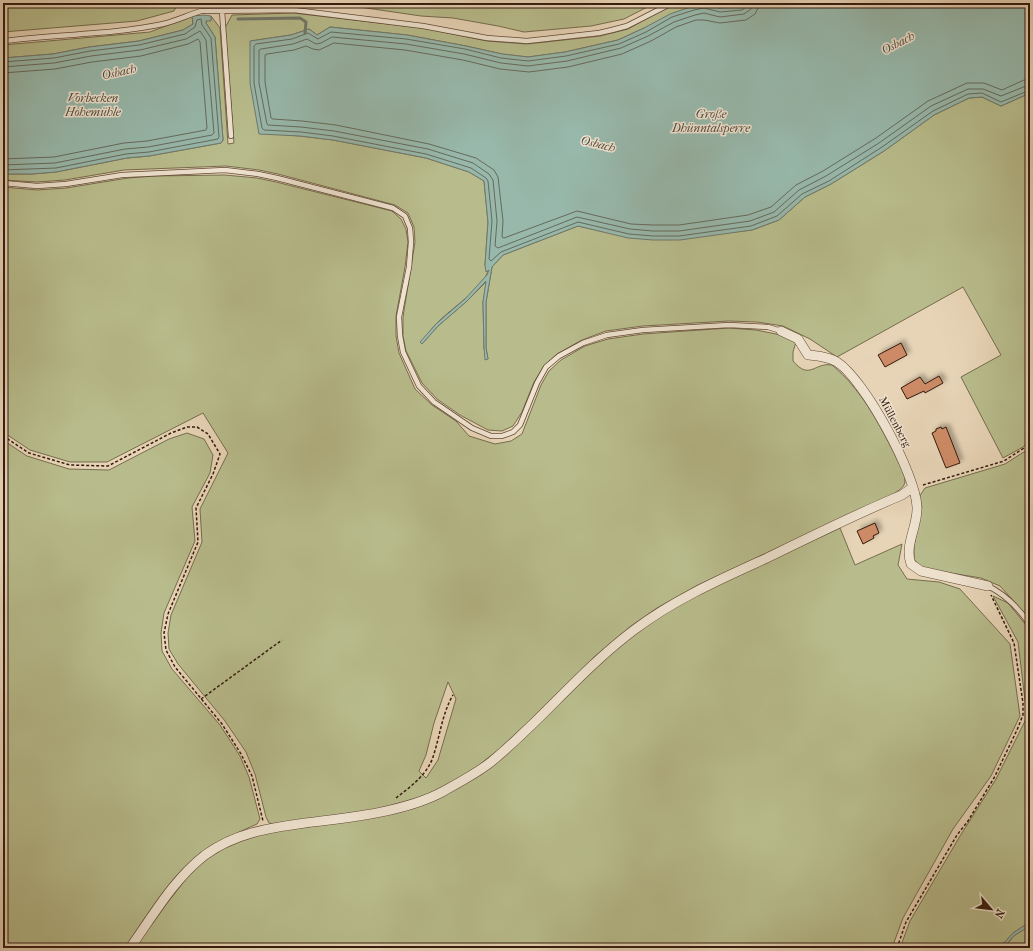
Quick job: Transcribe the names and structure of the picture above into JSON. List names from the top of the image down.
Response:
{
  "streets": {
    "street": ["Müllenberg"]
  },
  "water": ["Osbach", "Vorbecken Hohemühle", "Große Dhünntalsperre"],
  "north": "bottom right"
}
